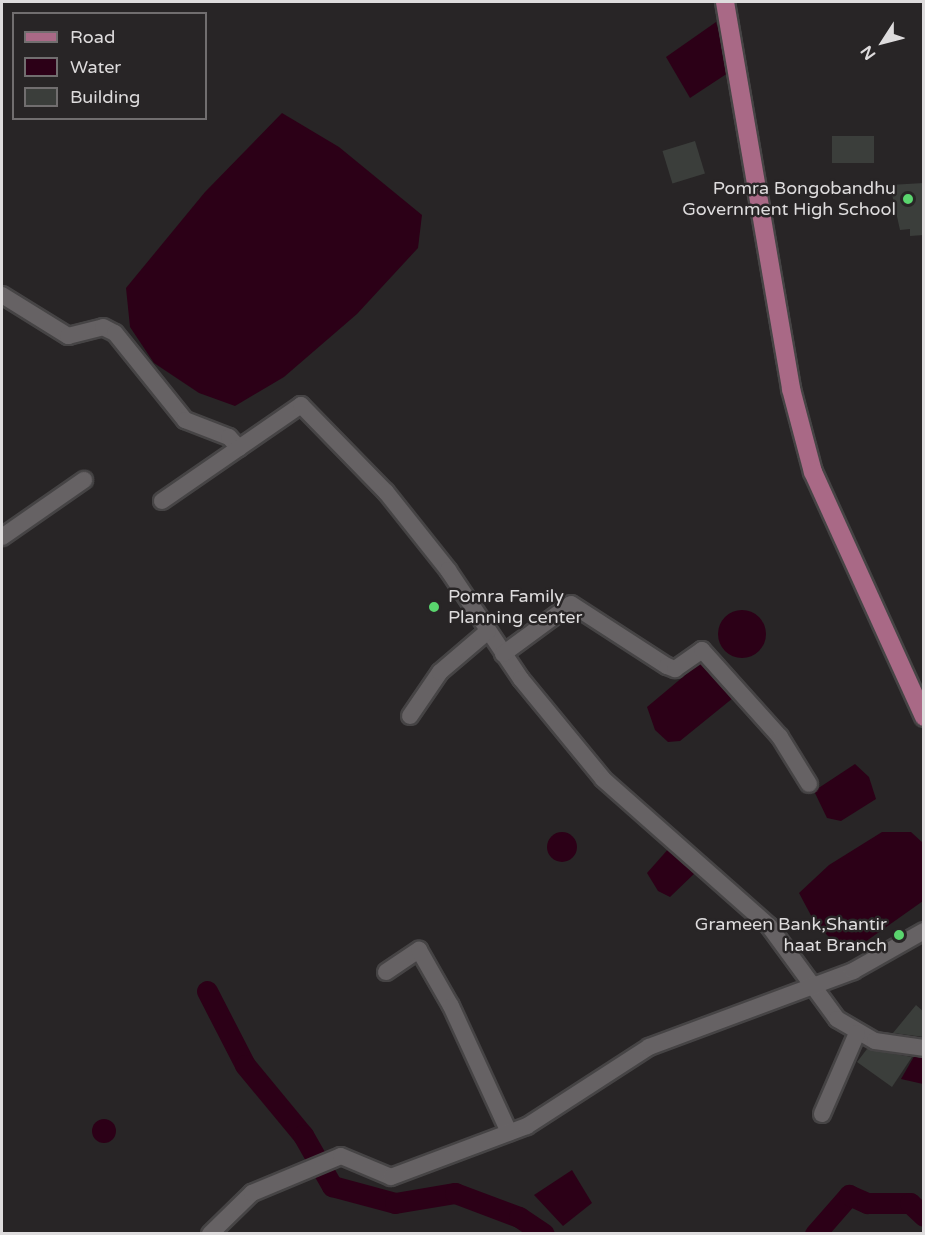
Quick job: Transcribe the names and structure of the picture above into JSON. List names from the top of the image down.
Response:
{
  "places": ["Pomra Bongobandhu Government High School", "Pomra Family Planning center", "Grameen Bank,Shantir haat Branch"],
  "legend": ["Road", "Water", "Building"],
  "north": "bottom left"
}
